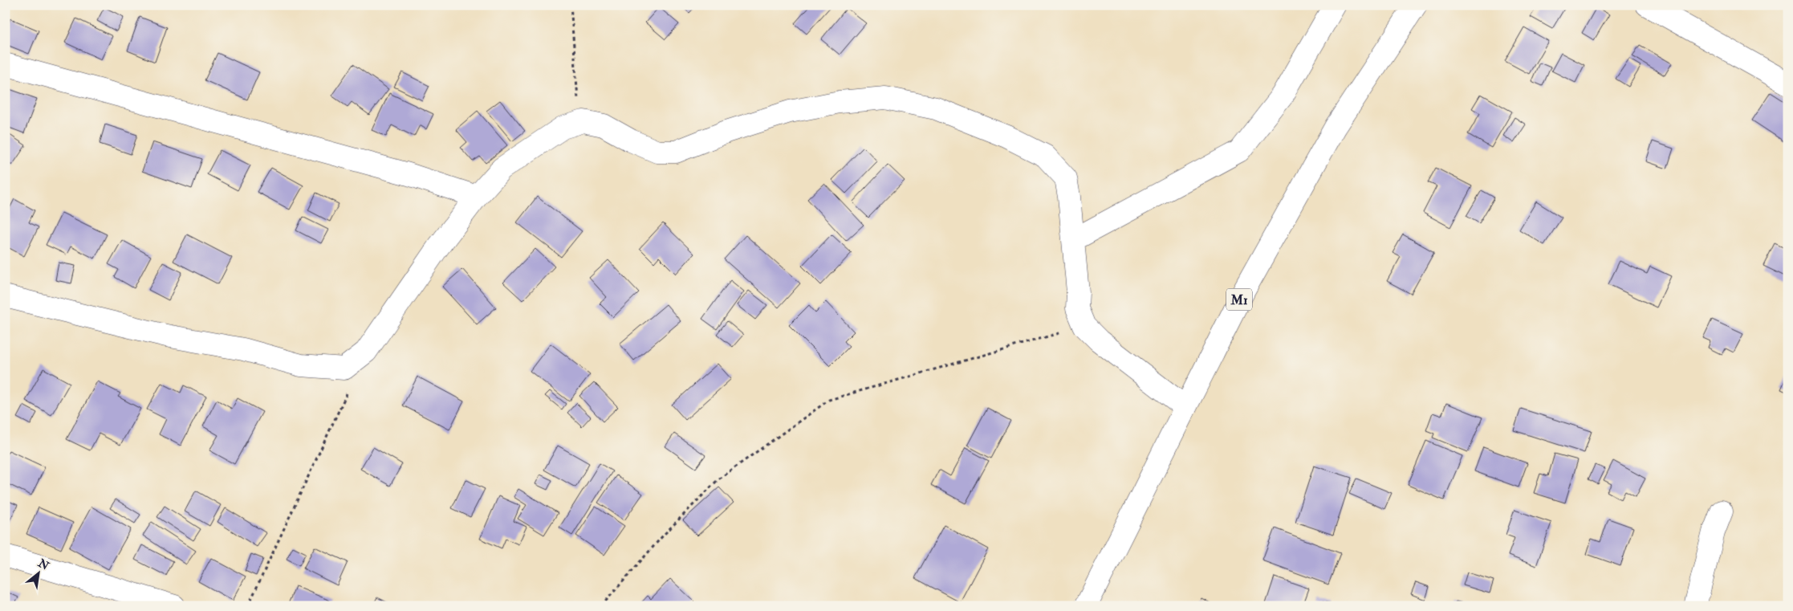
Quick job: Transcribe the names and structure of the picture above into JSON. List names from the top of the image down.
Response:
{
  "streets": {
    "main road": ["M1"]
  },
  "north": "top right"
}
